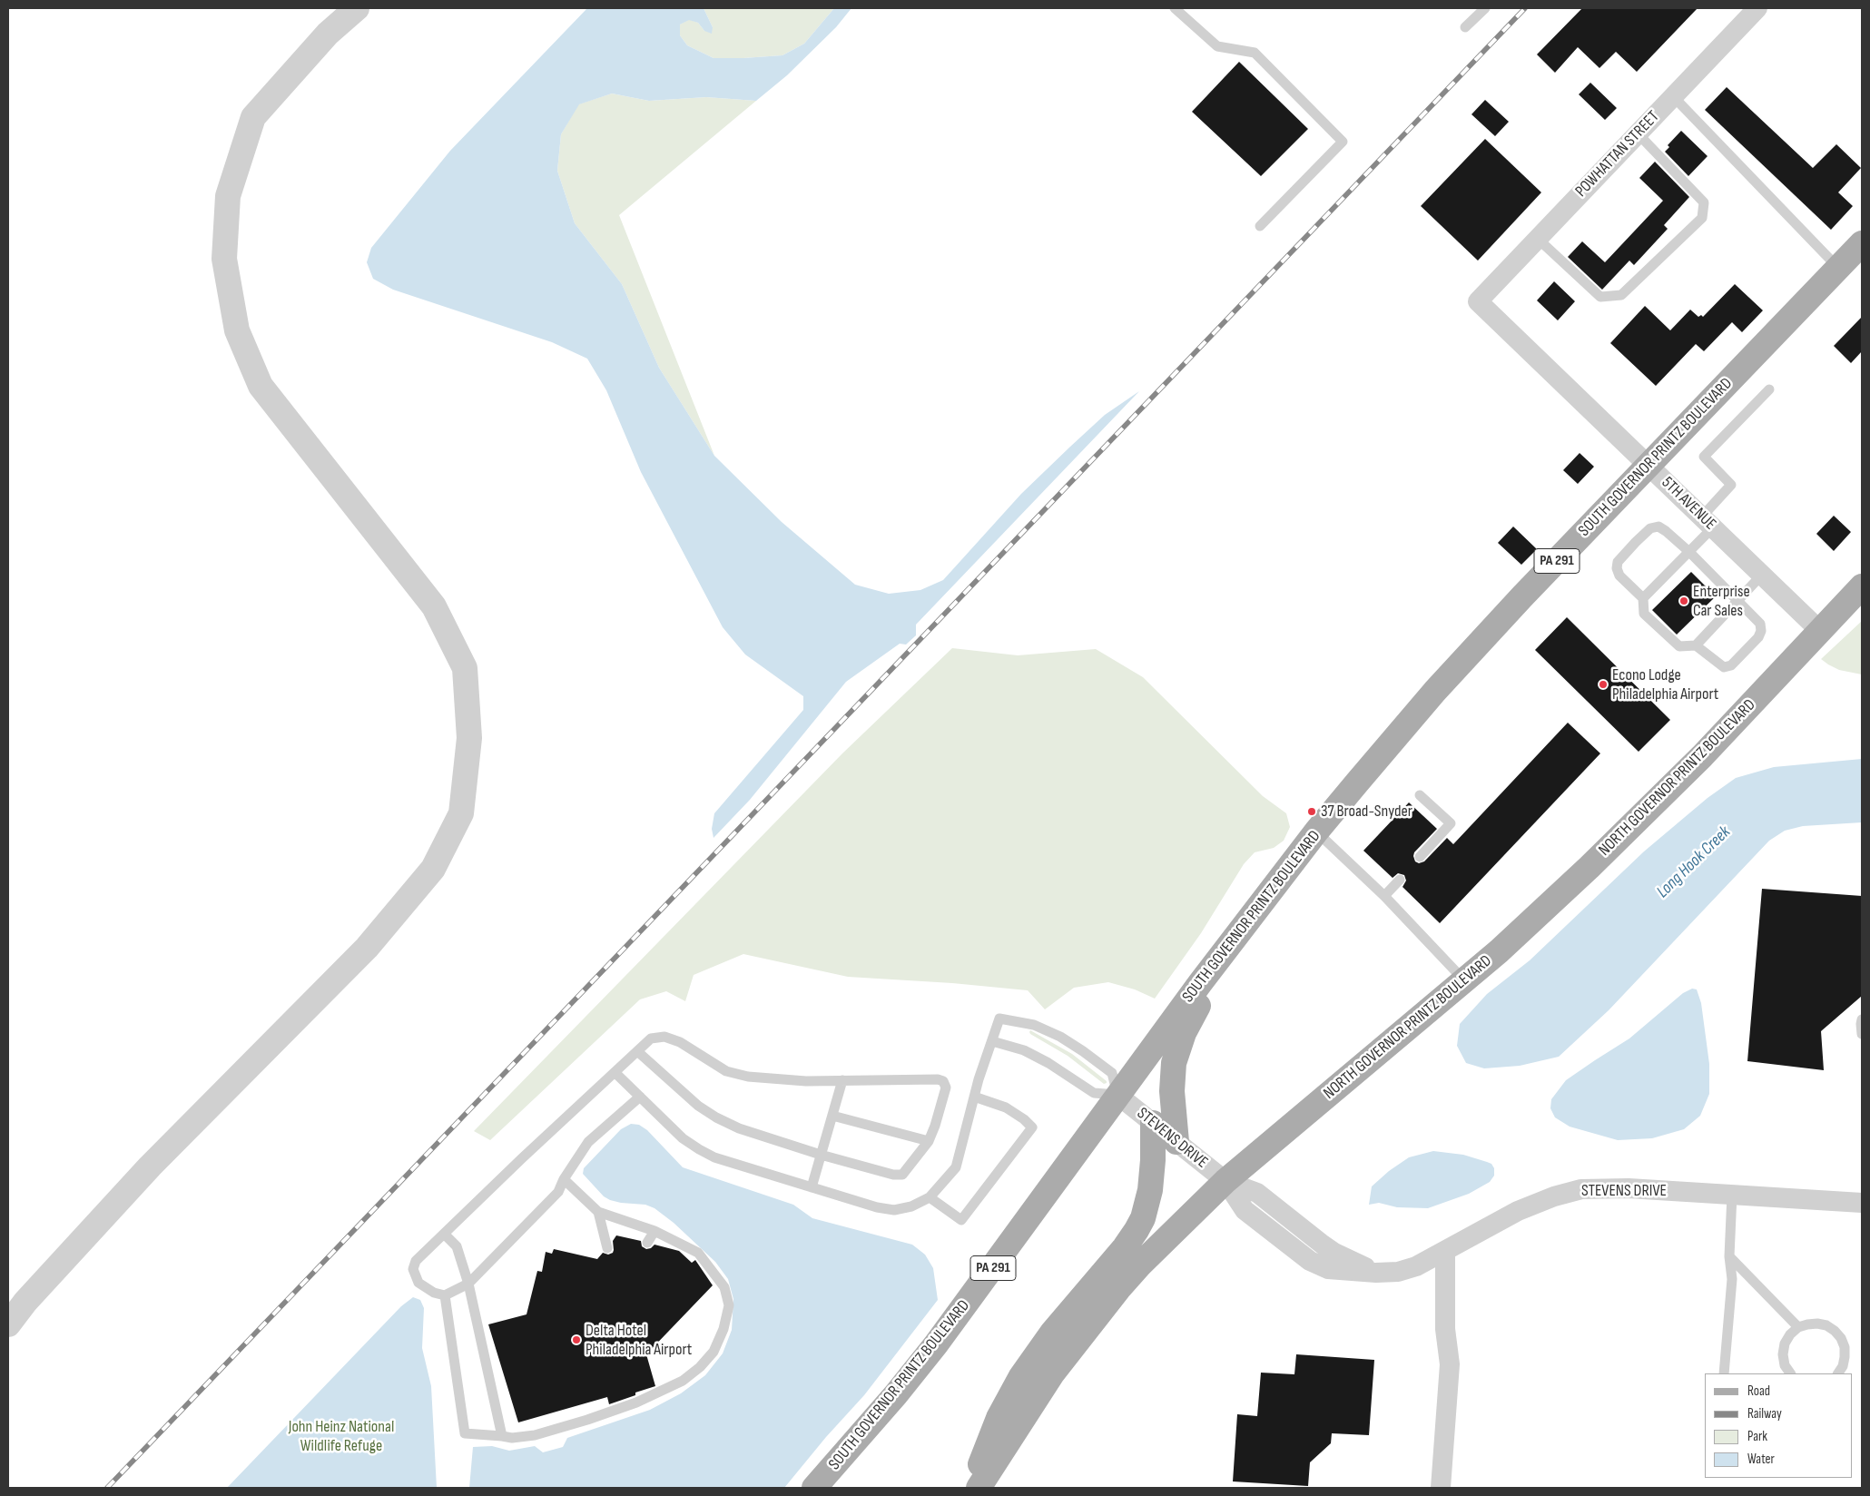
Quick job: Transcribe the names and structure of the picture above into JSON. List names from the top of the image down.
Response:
{
  "streets": {
    "main road": ["SOUTH GOVERNOR PRINTZ BOULEVARD", "PA 291", "NORTH GOVERNOR PRINTZ BOULEVARD"],
    "street": ["POWHATTAN STREET", "5TH AVENUE", "STEVENS DRIVE"]
  },
  "crossings": [
    ["POWHATTAN STREET", "5TH AVENUE"],
    ["SOUTH GOVERNOR PRINTZ BOULEVARD", "5TH AVENUE"],
    ["SOUTH GOVERNOR PRINTZ BOULEVARD", "STEVENS DRIVE"],
    ["5TH AVENUE", "NORTH GOVERNOR PRINTZ BOULEVARD"],
    ["NORTH GOVERNOR PRINTZ BOULEVARD", "STEVENS DRIVE"]
  ],
  "water": ["Long Hook Creek"],
  "parks": ["John Heinz National Wildlife Refuge"],
  "places": [
    "Enterprise Car Sales",
    "Econo Lodge Philadelphia Airport",
    "37 Broad-Snyder",
    "Delta Hotel Philadelphia Airport"
  ],
  "legend": [
    "Road",
    "Railway",
    "Park",
    "Water"
  ]
}
